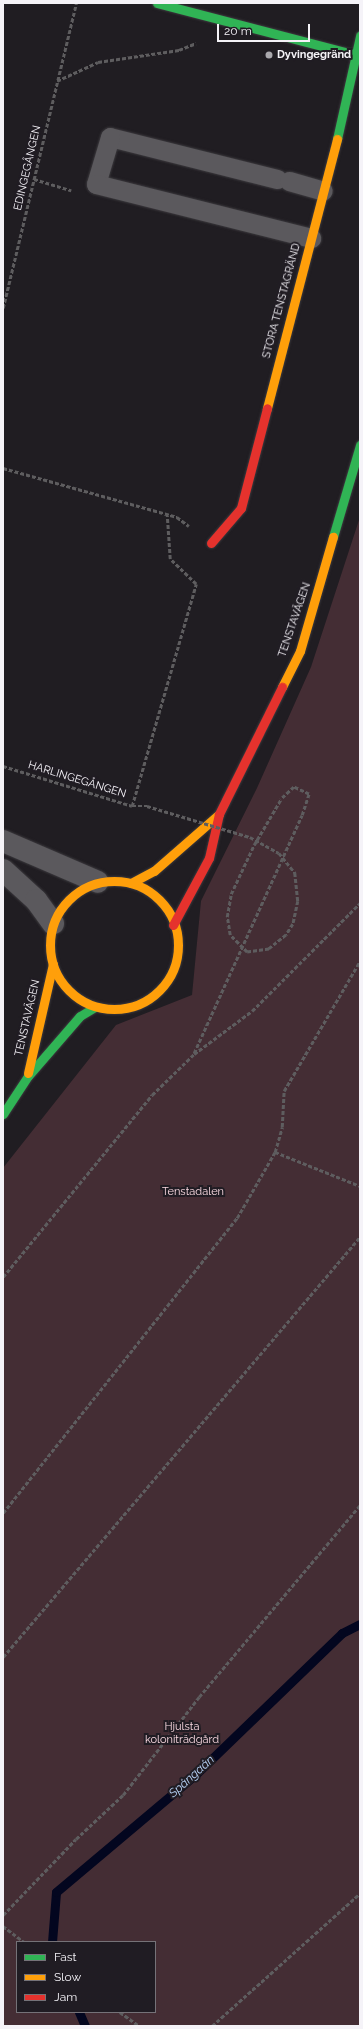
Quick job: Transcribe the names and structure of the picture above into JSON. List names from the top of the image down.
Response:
{
  "streets": {
    "street": ["STORA TENSTAGRÄND", "TENSTAVÄGEN"],
    "path": ["EDINGEGÅNGEN", "HARLINGEGÅNGEN"]
  },
  "water": ["Spångaån"],
  "parks": ["Tenstadalen", "Hjulsta koloniträdgård"],
  "places": ["Dyvingegränd"],
  "legend": ["Fast", "Slow", "Jam"],
  "scale_bar": "20 m"
}
